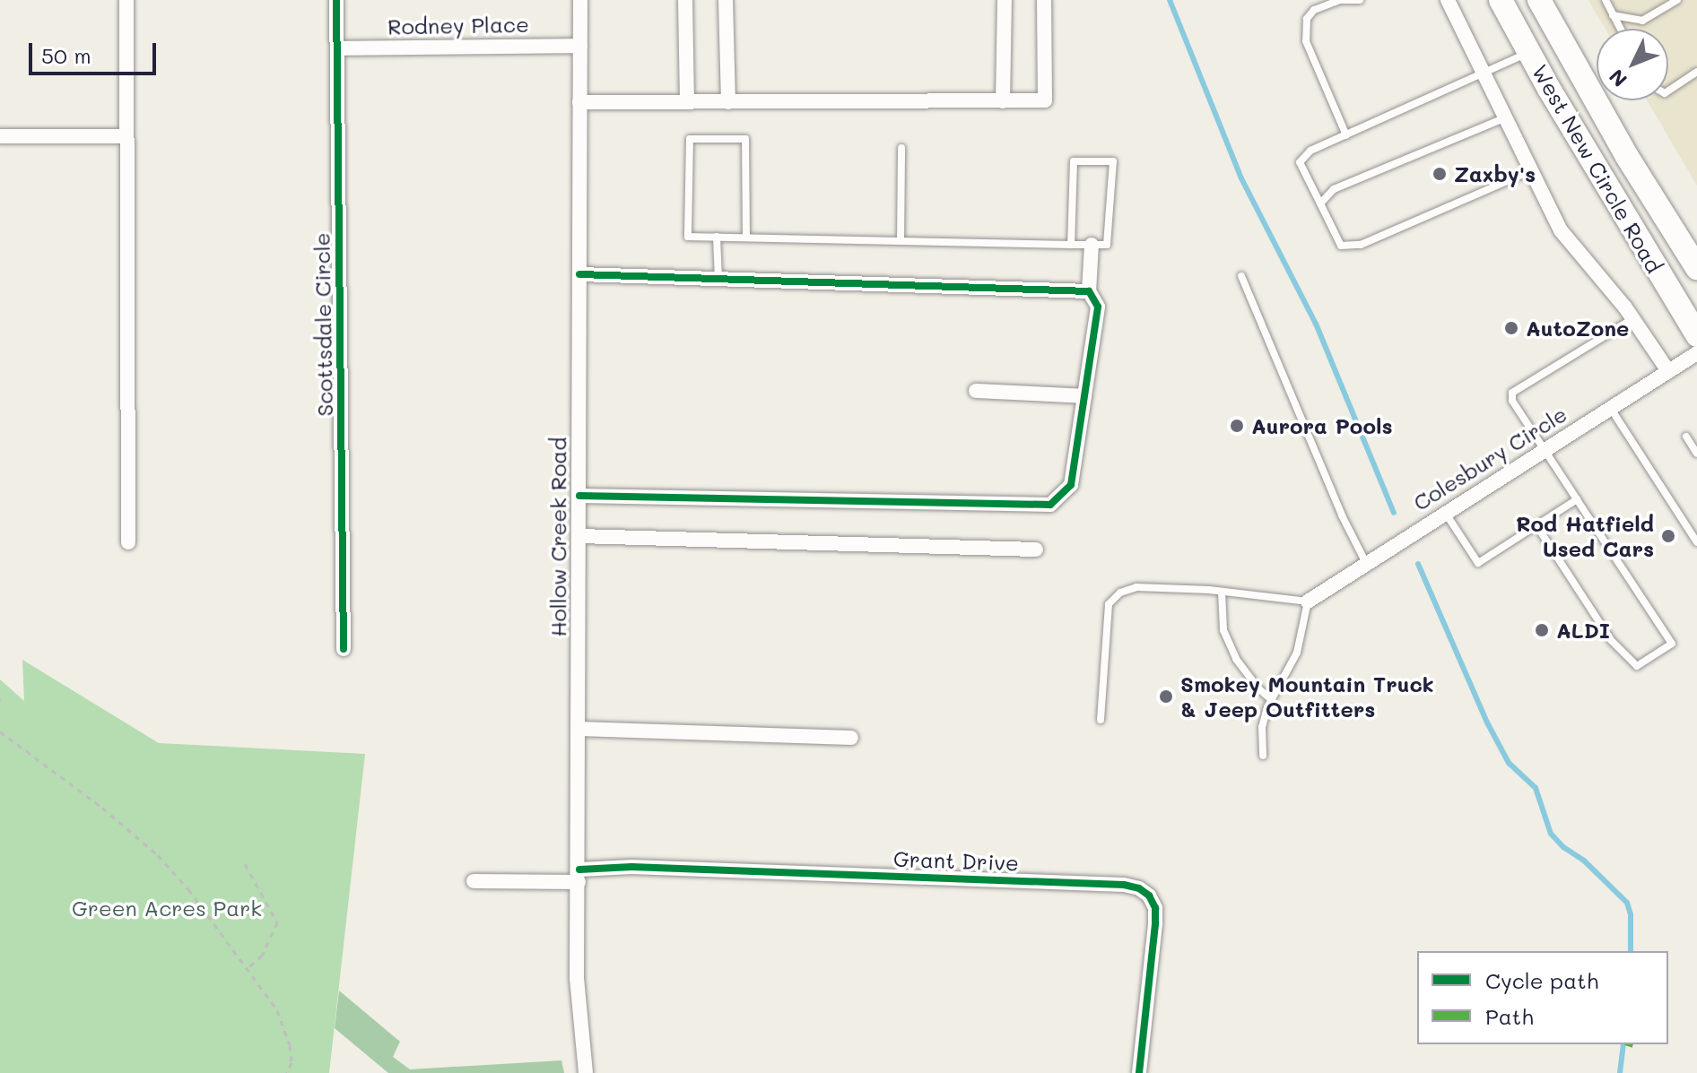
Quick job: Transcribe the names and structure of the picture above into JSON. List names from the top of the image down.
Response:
{
  "streets": {
    "highway": ["West New Circle Road"],
    "street": [
      "Rodney Place",
      "Scottsdale Circle",
      "Colesbury Circle",
      "Hollow Creek Road",
      "Grant Drive"
    ]
  },
  "crossings": [
    ["Rodney Place", "Scottsdale Circle"],
    ["Rodney Place", "Hollow Creek Road"],
    ["Hollow Creek Road", "Grant Drive"]
  ],
  "parks": ["Green Acres Park"],
  "places": [
    "Zaxby's",
    "AutoZone",
    "Aurora Pools",
    "Rod Hatfield Used Cars",
    "ALDI",
    "Smokey Mountain Truck & Jeep Outfitters"
  ],
  "legend": ["Cycle path", "Path"],
  "scale_bar": "50 m",
  "north": "bottom left"
}
